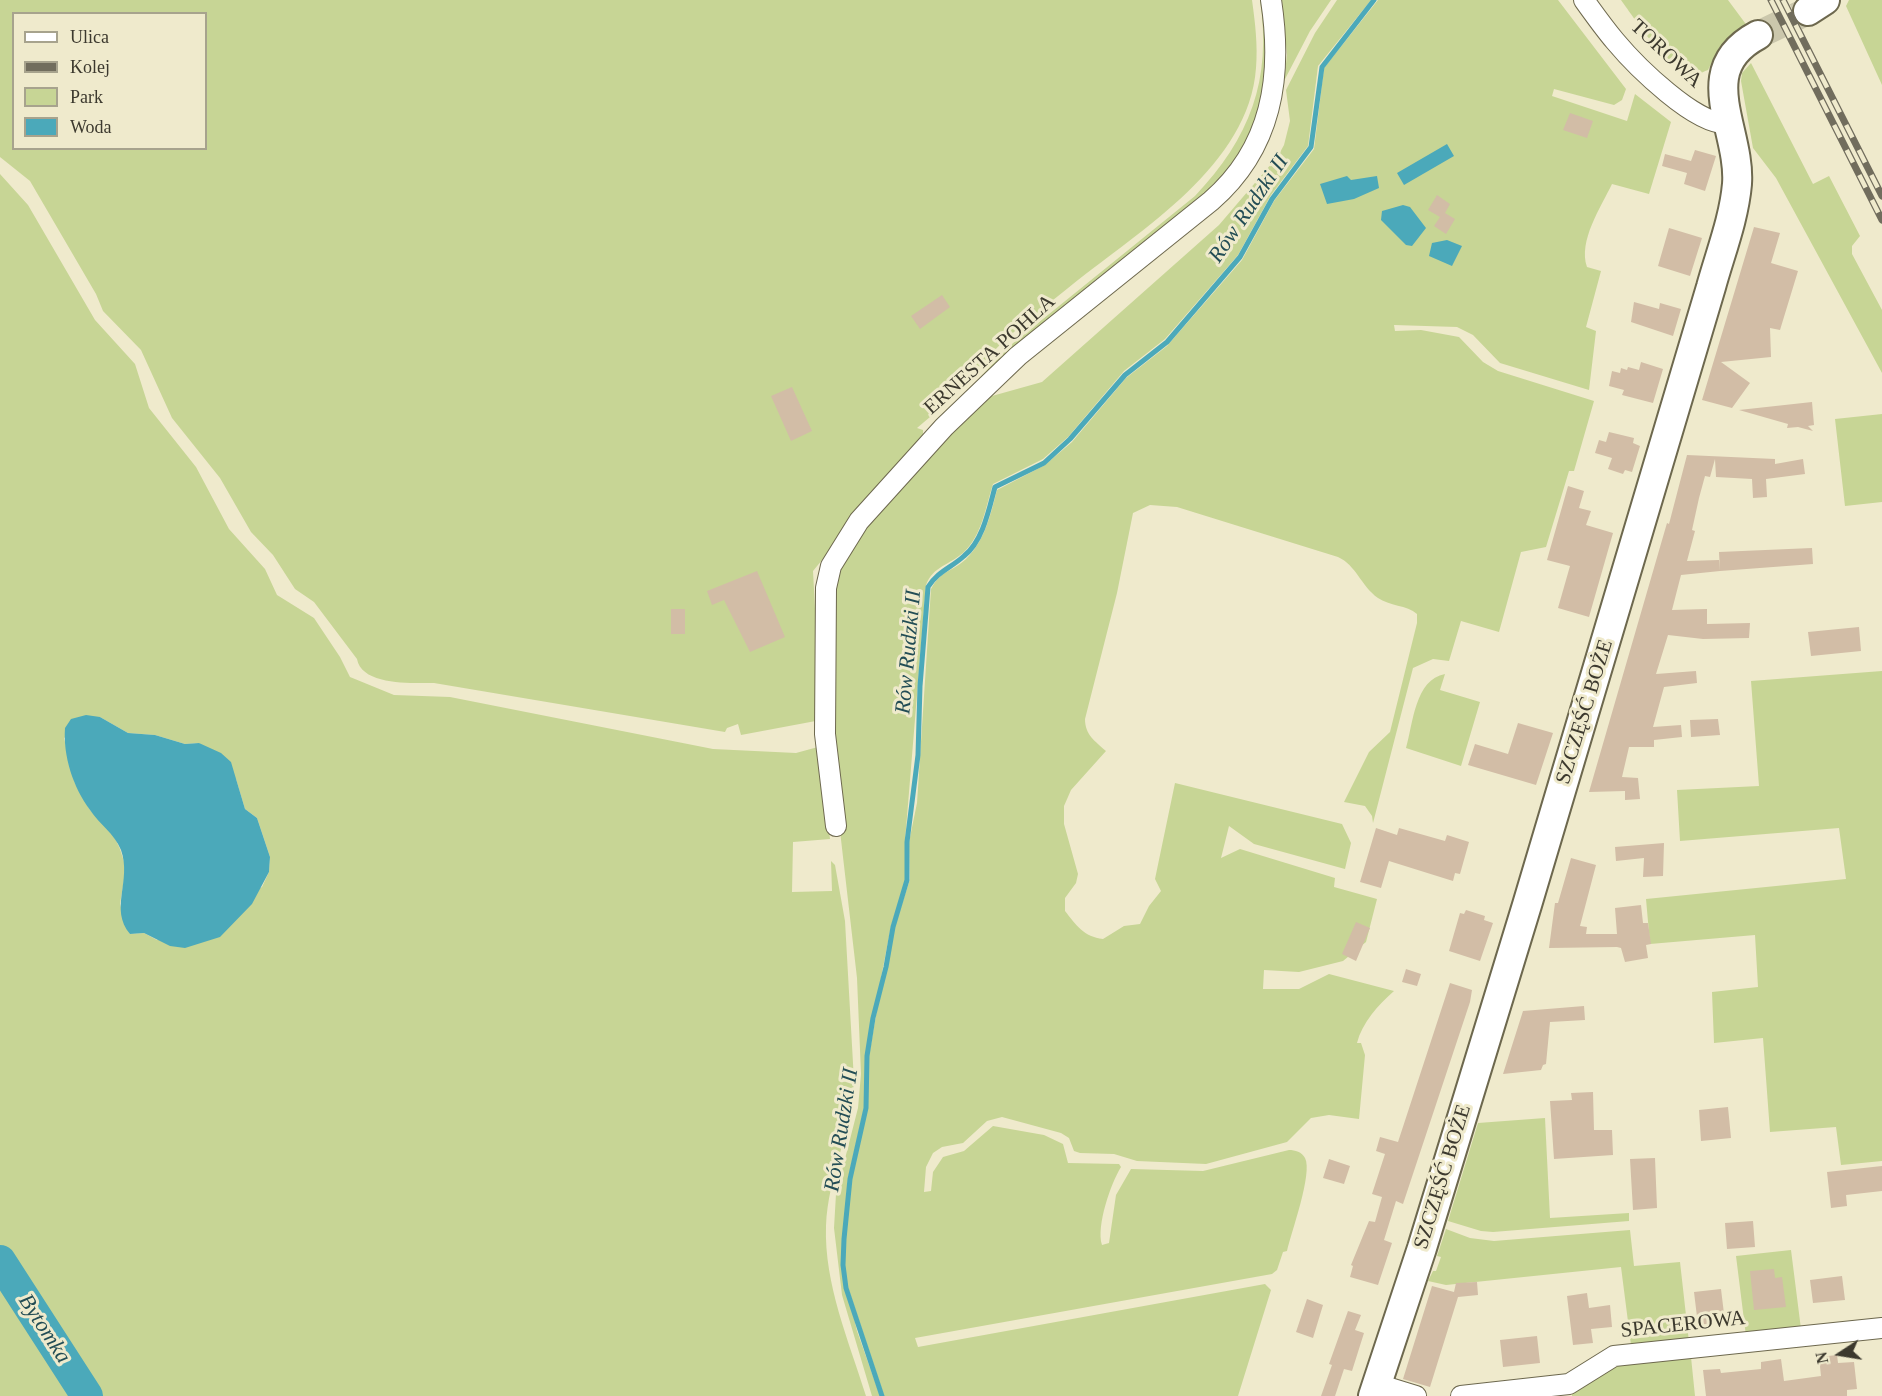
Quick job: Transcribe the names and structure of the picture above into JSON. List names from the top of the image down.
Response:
{
  "streets": {
    "street": [
      "TOROWA",
      "ERNESTA POHLA",
      "SZCZĘŚĆ BOŻE",
      "SPACEROWA"
    ]
  },
  "crossings": [
    ["TOROWA", "SZCZĘŚĆ BOŻE"]
  ],
  "water": ["Rów Rudzki II", "Bytomka"],
  "legend": [
    "Ulica",
    "Kolej",
    "Park",
    "Woda"
  ],
  "north": "left"
}
